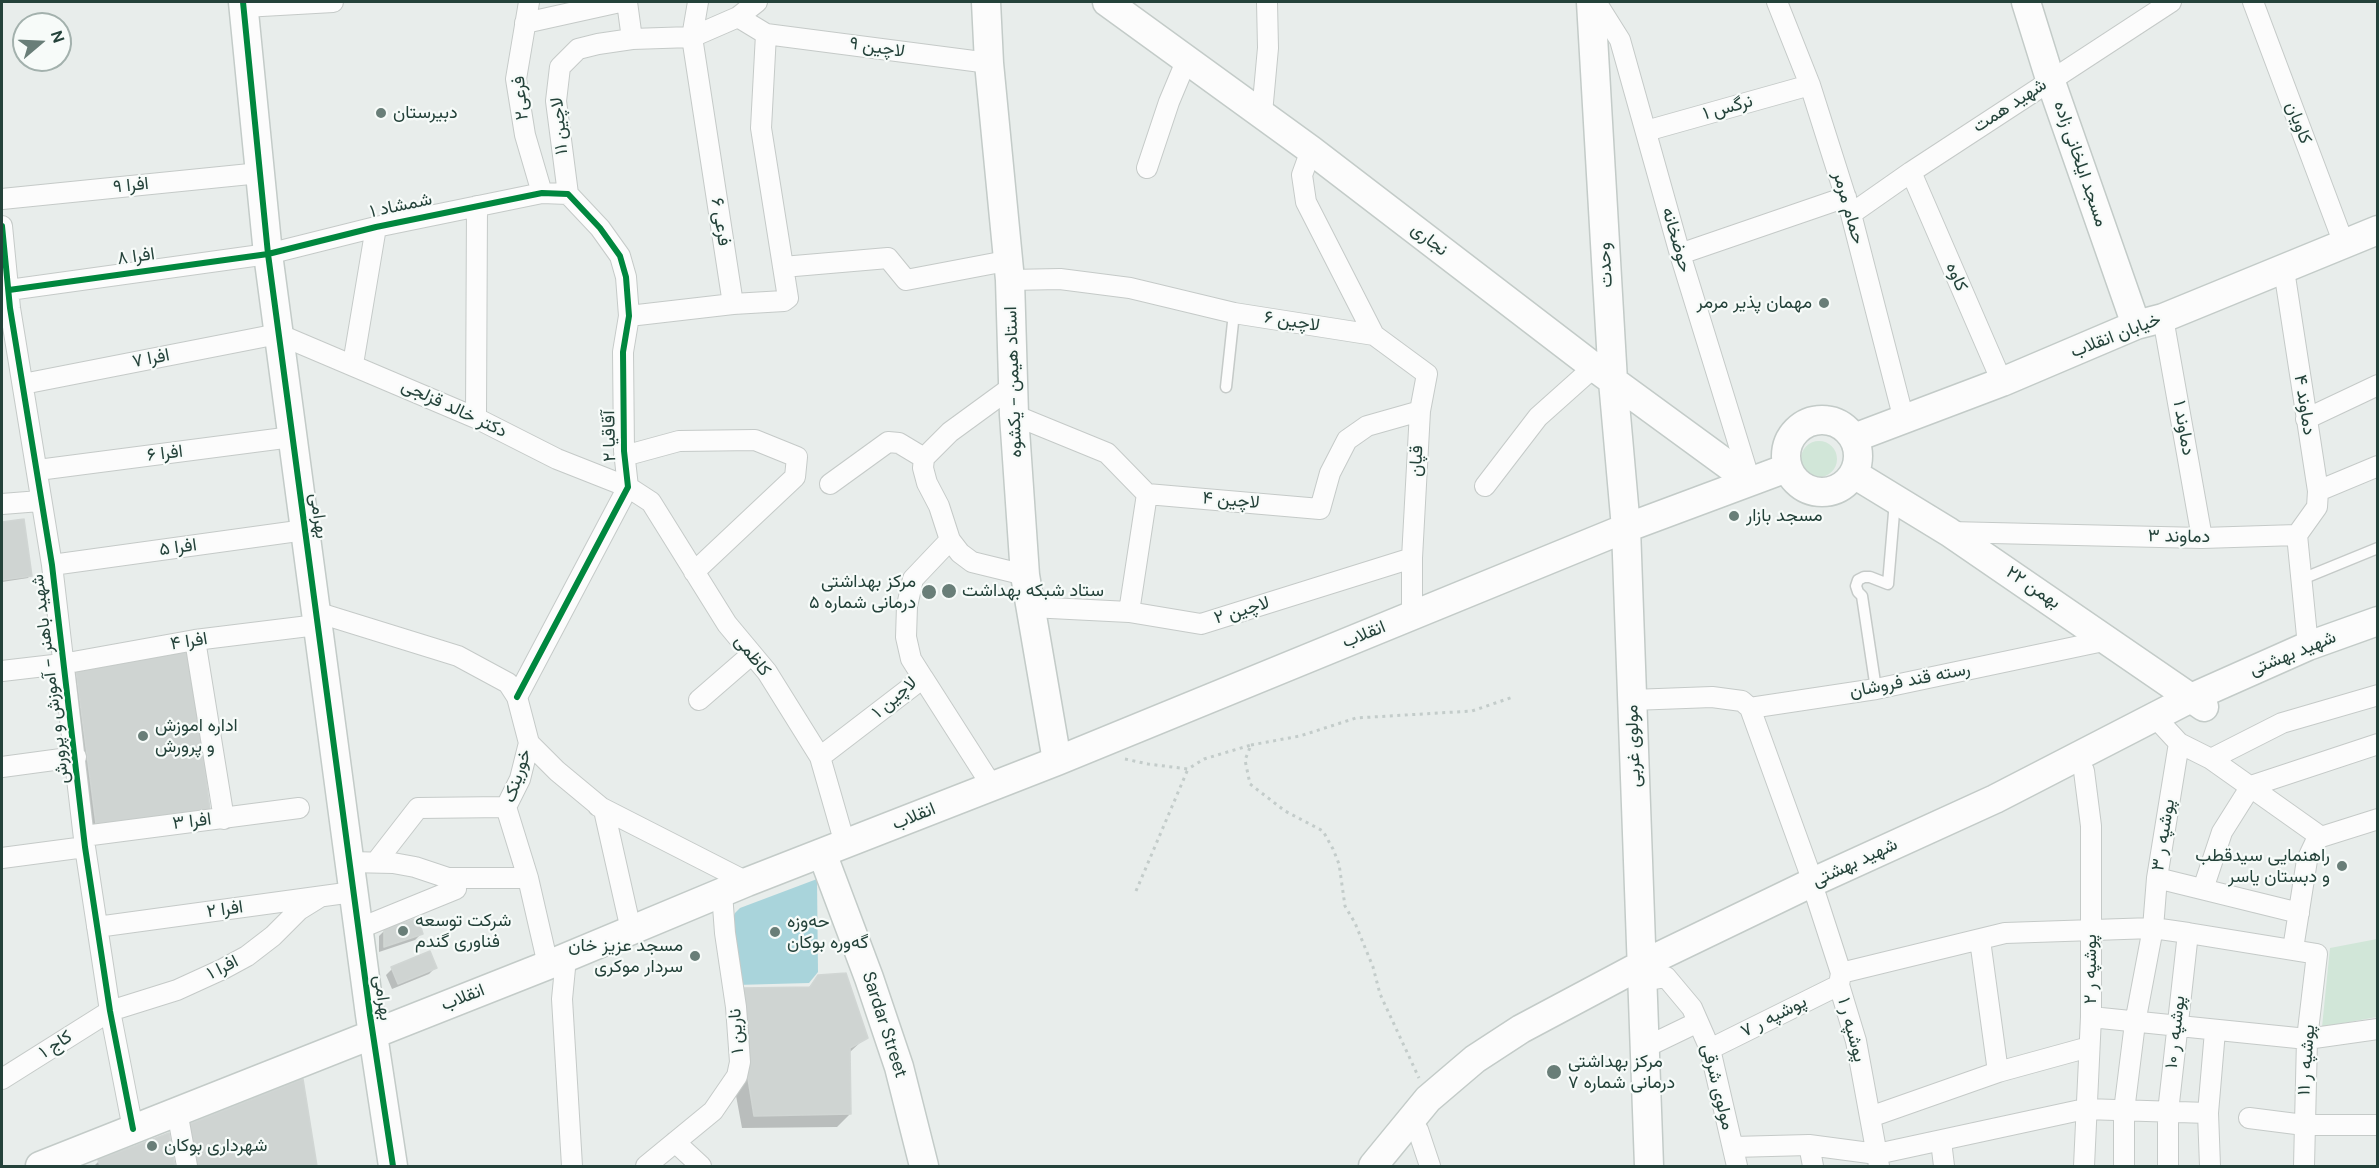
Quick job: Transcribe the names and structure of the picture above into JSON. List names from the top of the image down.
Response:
{
  "streets": {
    "main road": [
      "مسجد ایلخانی زاده",
      "نجاری",
      "وحدت",
      "خیابان انقلاب",
      "استاد هیمن - یکشوه",
      "بهرامی",
      "۲۲ بهمن",
      "انقلاب",
      "شهید بهشتی",
      "مولوی غربی",
      "Sardar Street"
    ],
    "street": [
      "لاچین ۹",
      "فرعی۲",
      "شهید همت",
      "نرگس ۱",
      "کاویان",
      "لاچین ۱۱",
      "افرا ۹",
      "شمشاد ۱",
      "حمام مرمر",
      "فرعی ۶",
      "حوضخانه",
      "افرا ۸",
      "کاوه",
      "لاچین ۶",
      "افرا ۷",
      "دماوند ۴",
      "دکتر خالد قزلجی",
      "دماوند ۱",
      "آقاقیا ۲",
      "افرا ۶",
      "قپان",
      "لاچین ۴",
      "دماوند ۳",
      "افرا ۵",
      "لاچین ۲",
      "افرا ۴",
      "کاظمی",
      "شهید باهنر - آموزش و پرورش",
      "رسته قند فروشان",
      "لاچین ۱",
      "خورینک",
      "افرا ۳",
      "پوشپه ر ۳",
      "افرا ۲",
      "افرا ۱",
      "پوشپه ر ۲",
      "پوشپه ر ۷",
      "۱ پوشپه ر",
      "نارین ۱",
      "پوشپه ر ۱۰",
      "کاج ۱",
      "پوشپه ر ۱۱",
      "مولوی شرقی"
    ]
  },
  "crossings": [
    ["لاچین ۹", "استاد هیمن - یکشوه"],
    ["فرعی۲", "شمشاد ۱"],
    ["شهید همت", "مسجد ایلخانی زاده"],
    ["شهید همت", "حمام مرمر"],
    ["شهید همت", "حوضخانه"],
    ["شهید همت", "کاوه"],
    ["نرگس ۱", "حمام مرمر"],
    ["نرگس ۱", "حوضخانه"],
    ["کاویان", "خیابان انقلاب"],
    ["لاچین ۱۱", "فرعی ۶"],
    ["لاچین ۱۱", "آقاقیا ۲"],
    ["مسجد ایلخانی زاده", "خیابان انقلاب"],
    ["افرا ۹", "بهرامی"],
    ["شمشاد ۱", "افرا ۸"],
    ["شمشاد ۱", "بهرامی"],
    ["حمام مرمر", "خیابان انقلاب"],
    ["نجاری", "حوضخانه"],
    ["نجاری", "وحدت"],
    ["نجاری", "انقلاب"],
    ["حوضخانه", "انقلاب"],
    ["افرا ۸", "بهرامی"],
    ["افرا ۸", "شهید باهنر - آموزش و پرورش"],
    ["وحدت", "انقلاب"],
    ["وحدت", "مولوی غربی"],
    ["کاوه", "خیابان انقلاب"],
    ["لاچین ۶", "استاد هیمن - یکشوه"],
    ["لاچین ۶", "قپان"],
    ["خیابان انقلاب", "دماوند ۴"],
    ["خیابان انقلاب", "دماوند ۱"],
    ["خیابان انقلاب", "۲۲ بهمن"],
    ["خیابان انقلاب", "انقلاب"],
    ["افرا ۷", "دکتر خالد قزلجی"],
    ["افرا ۷", "بهرامی"],
    ["افرا ۷", "شهید باهنر - آموزش و پرورش"],
    ["استاد هیمن - یکشوه", "لاچین ۲"],
    ["استاد هیمن - یکشوه", "انقلاب"],
    ["دماوند ۴", "دماوند ۳"],
    ["دکتر خالد قزلجی", "آقاقیا ۲"],
    ["دکتر خالد قزلجی", "بهرامی"],
    ["دکتر خالد قزلجی", "کاظمی"],
    ["دماوند ۱", "دماوند ۳"],
    ["آقاقیا ۲", "کاظمی"],
    ["آقاقیا ۲", "خورینک"],
    ["افرا ۶", "بهرامی"],
    ["افرا ۶", "شهید باهنر - آموزش و پرورش"],
    ["قپان", "لاچین ۴"],
    ["قپان", "لاچین ۲"],
    ["قپان", "انقلاب"],
    ["بهرامی", "افرا ۵"],
    ["بهرامی", "انقلاب"],
    ["بهرامی", "افرا ۴"],
    ["بهرامی", "افرا ۲"],
    ["دماوند ۳", "۲۲ بهمن"],
    ["افرا ۵", "شهید باهنر - آموزش و پرورش"],
    ["۲۲ بهمن", "انقلاب"],
    ["۲۲ بهمن", "شهید بهشتی"],
    ["۲۲ بهمن", "رسته قند فروشان"],
    ["انقلاب", "کاظمی"],
    ["انقلاب", "شهید باهنر - آموزش و پرورش"],
    ["انقلاب", "مولوی غربی"],
    ["انقلاب", "خورینک"],
    ["انقلاب", "Sardar Street"],
    ["انقلاب", "نارین ۱"],
    ["افرا ۴", "شهید باهنر - آموزش و پرورش"],
    ["شهید بهشتی", "مولوی غربی"],
    ["شهید بهشتی", "پوشپه ر ۳"],
    ["شهید بهشتی", "پوشپه ر ۲"],
    ["شهید بهشتی", "۱ پوشپه ر"],
    ["شهید بهشتی", "مولوی شرقی"],
    ["کاظمی", "لاچین ۱"],
    ["کاظمی", "Sardar Street"],
    ["شهید باهنر - آموزش و پرورش", "افرا ۳"],
    ["شهید باهنر - آموزش و پرورش", "افرا ۲"],
    ["شهید باهنر - آموزش و پرورش", "افرا ۱"],
    ["شهید باهنر - آموزش و پرورش", "کاج ۱"],
    ["رسته قند فروشان", "مولوی غربی"],
    ["رسته قند فروشان", "۱ پوشپه ر"],
    ["مولوی غربی", "مولوی شرقی"],
    ["پوشپه ر ۳", "پوشپه ر ۷"],
    ["افرا ۲", "افرا ۱"],
    ["افرا ۱", "کاج ۱"],
    ["پوشپه ر ۲", "پوشپه ر ۷"],
    ["پوشپه ر ۷", "۱ پوشپه ر"],
    ["پوشپه ر ۷", "مولوی شرقی"]
  ],
  "places": [
    "دبیرستان",
    "مهمان پذیر مرمر",
    "مسجد بازار",
    "ستاد شبکه بهداشت",
    "مرکز بهداشتی درمانی شماره ۵",
    "اداره اموزش و پرورش",
    "راهنمایی سیدقطب و دبستان یاسر",
    "شرکت توسعه فناوری گندم",
    "حه‌وزه گه‌وره بوکان",
    "مسجد عزیز خان سردار موکری",
    "مرکز بهداشتی درمانی شماره ۷",
    "شهرداری بوکان"
  ],
  "north": "right"
}
